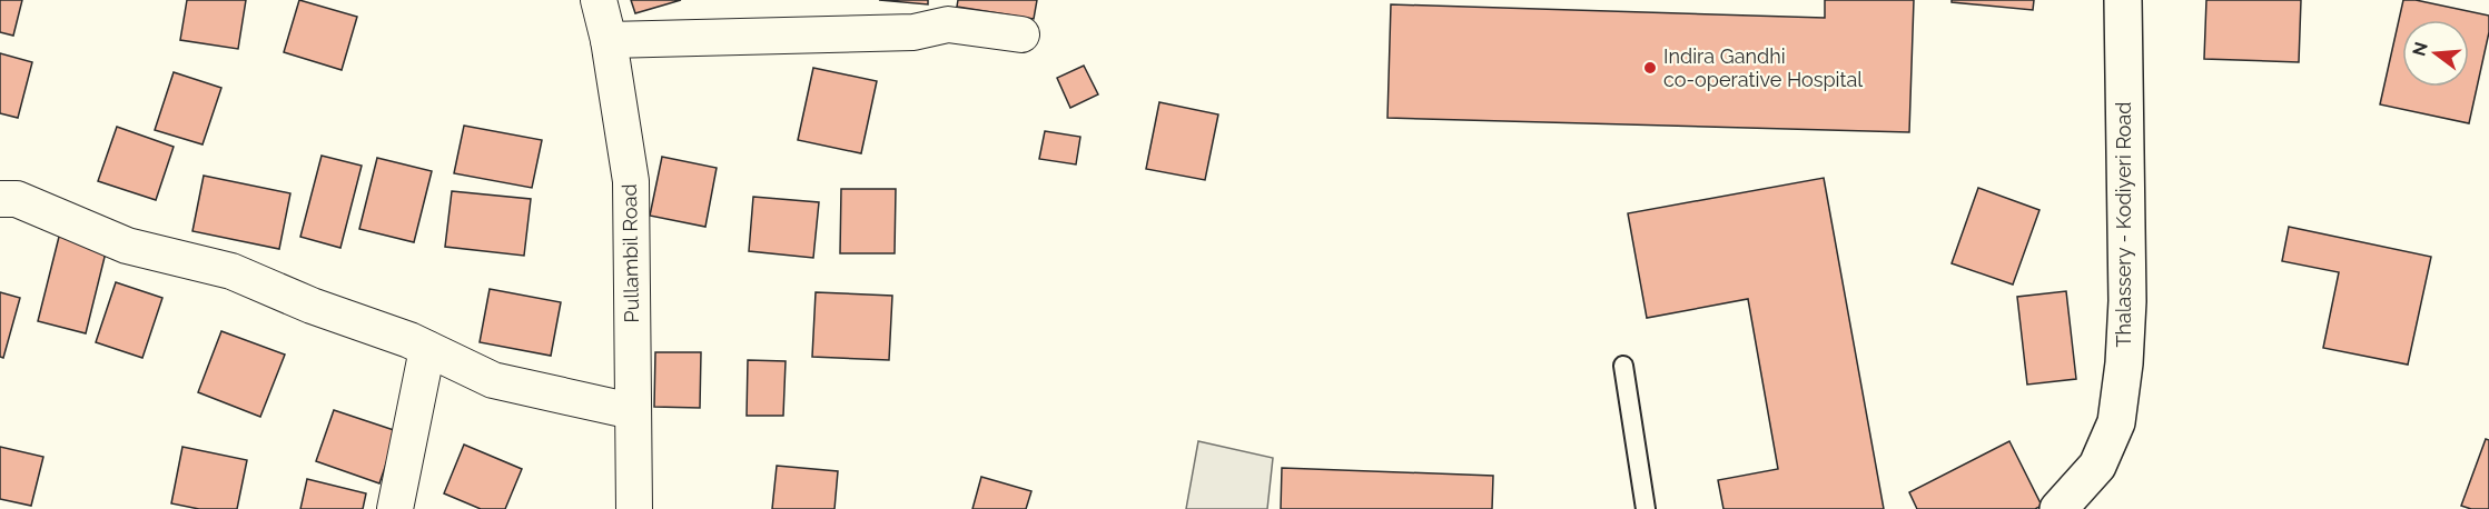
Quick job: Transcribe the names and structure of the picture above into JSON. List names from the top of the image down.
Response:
{
  "streets": {
    "main road": ["Thalassery - Kodiyeri Road"],
    "street": ["Pullambil Road"]
  },
  "places": ["Indira Gandhi co-operative Hospital"],
  "north": "left"
}
